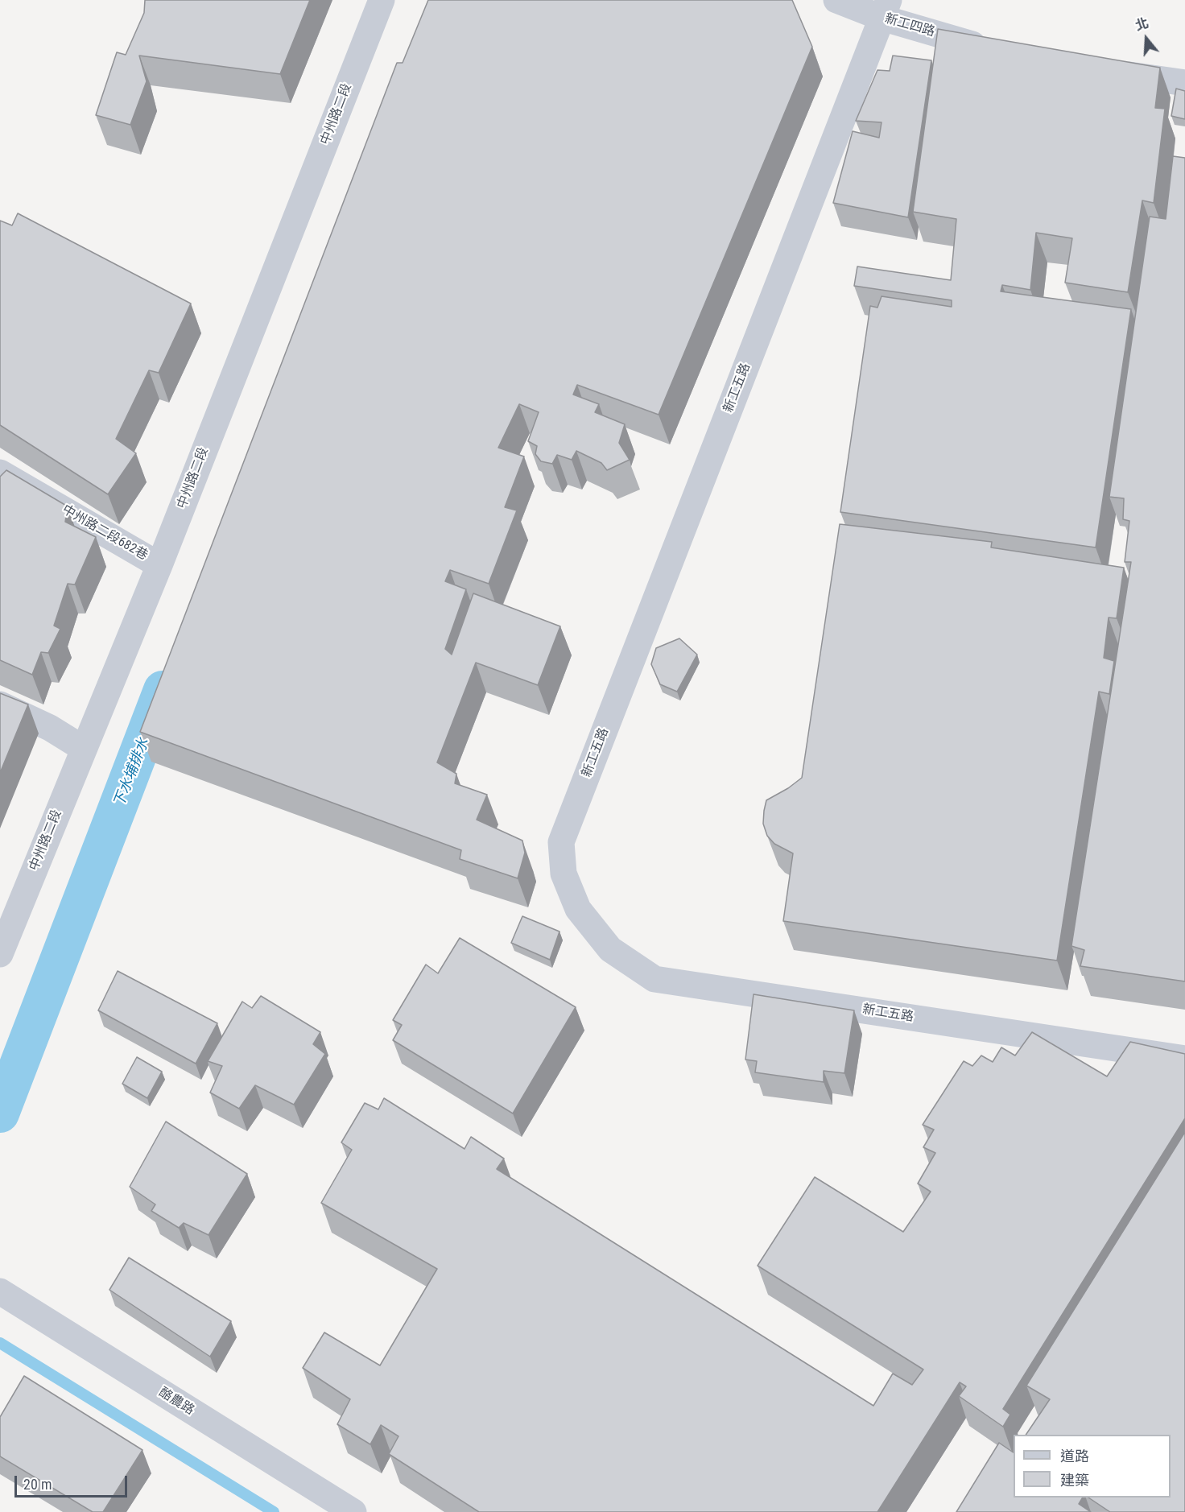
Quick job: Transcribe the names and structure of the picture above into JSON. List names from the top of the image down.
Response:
{
  "streets": {
    "street": [
      "新工四路",
      "中州路二段",
      "新工五路",
      "中州路二段682巷",
      "酪農路"
    ]
  },
  "crossings": [
    ["新工四路", "新工五路"],
    ["中州路二段", "中州路二段682巷"]
  ],
  "water": ["下水埔排水"],
  "legend": ["道路", "建築"],
  "scale_bar": "20 m",
  "north": "top"
}
